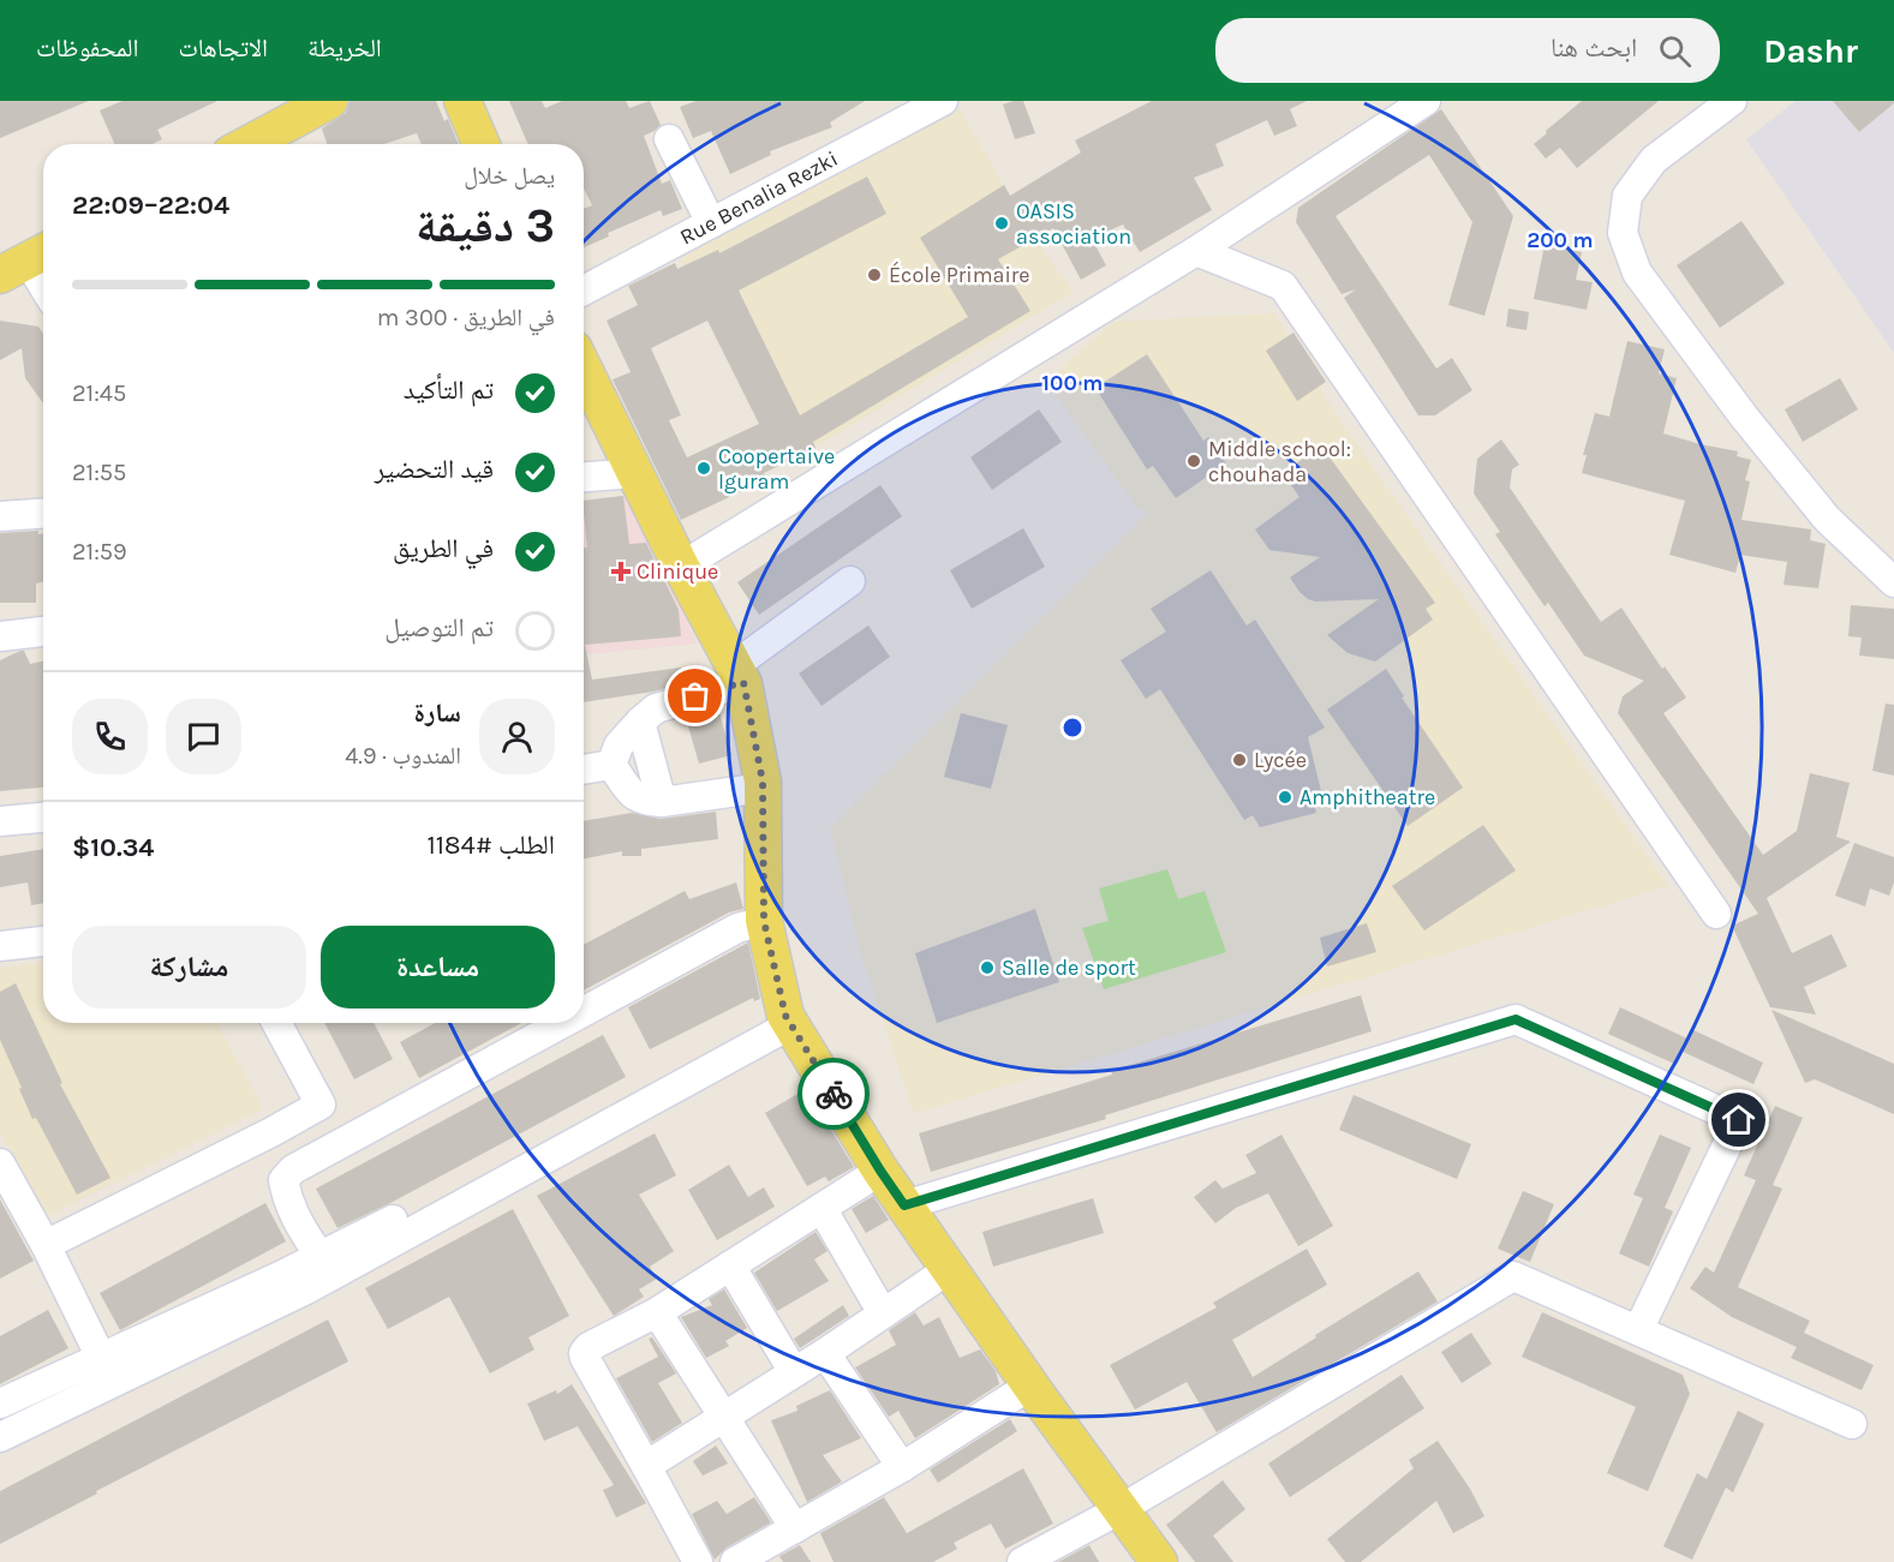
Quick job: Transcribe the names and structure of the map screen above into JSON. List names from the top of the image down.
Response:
{
  "streets": {
    "street": ["Rue Benalia Rezki"]
  },
  "places": {
    "other": [
      "OASIS association",
      "École Primaire",
      "Middle school: chouhada",
      "Coopertaive Iguram",
      "Lycée",
      "Amphitheatre",
      "Salle de sport"
    ],
    "health": ["Clinique"]
  },
  "page": {
    "header": "Dashr",
    "search": "ابحث هنا",
    "nav": ["الخريطة", "الاتجاهات", "المحفوظات"],
    "heading": ["3 دقيقة", "يصل خلال", "22:04–22:09"],
    "panel": [
      "سارة",
      "المندوب · 4.9",
      "الطلب #1184",
      "$10.34"
    ],
    "bar": "في الطريق · 300 m",
    "list": [
      ["تم التأكيد", "21:45"],
      ["قيد التحضير", "21:55"],
      ["في الطريق", "21:59"],
      "تم التوصيل"
    ],
    "buttons": ["مساعدة", "مشاركة"]
  },
  "rings": ["200 m", "100 m"]
}
